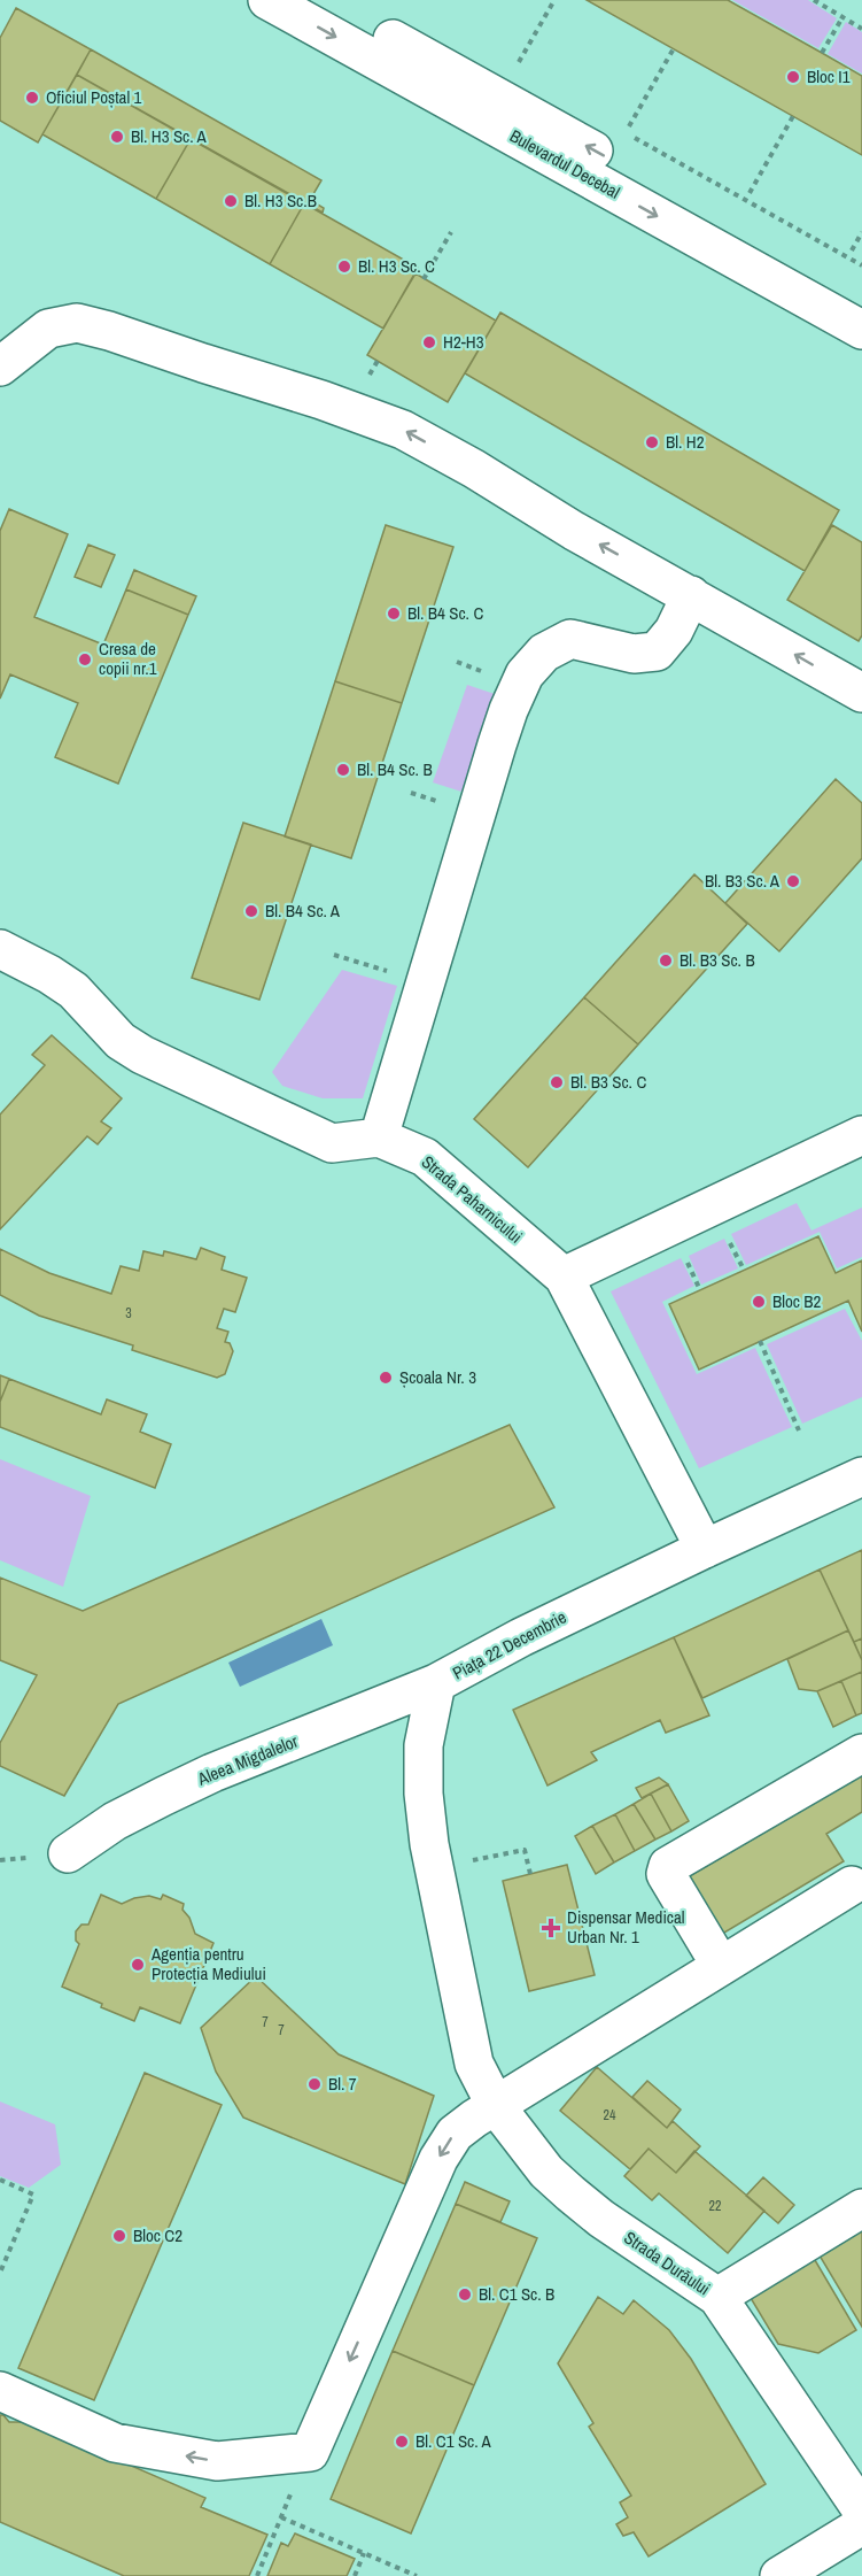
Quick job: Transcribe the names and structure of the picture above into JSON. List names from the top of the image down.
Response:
{
  "streets": {
    "street": [
      "Bulevardul Decebal",
      "Strada Paharnicului",
      "Piața 22 Decembrie",
      "Aleea Migdalelor",
      "Strada Durăului"
    ]
  },
  "crossings": [
    ["Strada Paharnicului", "Piața 22 Decembrie"],
    ["Piața 22 Decembrie", "Aleea Migdalelor"],
    ["Piața 22 Decembrie", "Strada Durăului"]
  ],
  "places": {
    "other": [
      "Bloc I1",
      "Oficiul Poștal 1",
      "Bl. H3 Sc. A",
      "Bl. H3 Sc.B",
      "Bl. H3 Sc. C",
      "H2-H3",
      "Bl. H2",
      "Bl. B4 Sc. C",
      "Cresa de copii nr.1",
      "Bl. B4 Sc. B",
      "Bl. B3 Sc. A",
      "Bl. B4 Sc. A",
      "Bl. B3 Sc. B",
      "Bl. B3 Sc. C",
      "Bloc B2",
      "Școala Nr. 3",
      "Agenția pentru Protecția Mediului",
      "Bl. 7",
      "Bloc C2",
      "Bl. C1 Sc. B",
      "Bl. C1 Sc. A"
    ],
    "health": ["Dispensar Medical Urban Nr. 1"]
  },
  "house_numbers": [
    "3",
    "7",
    "7",
    "24",
    "22"
  ]
}
